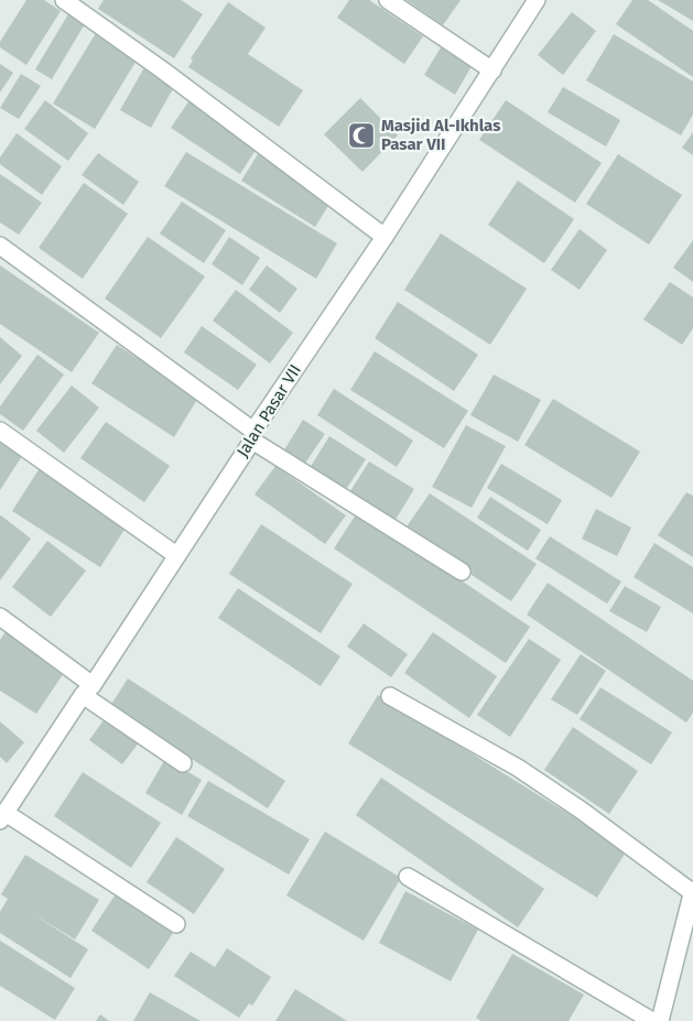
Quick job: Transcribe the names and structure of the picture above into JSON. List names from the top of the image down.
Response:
{
  "streets": {
    "street": ["Jalan Pasar VII"]
  },
  "places": {
    "mosque": ["Masjid Al-Ikhlas Pasar VII"]
  }
}
